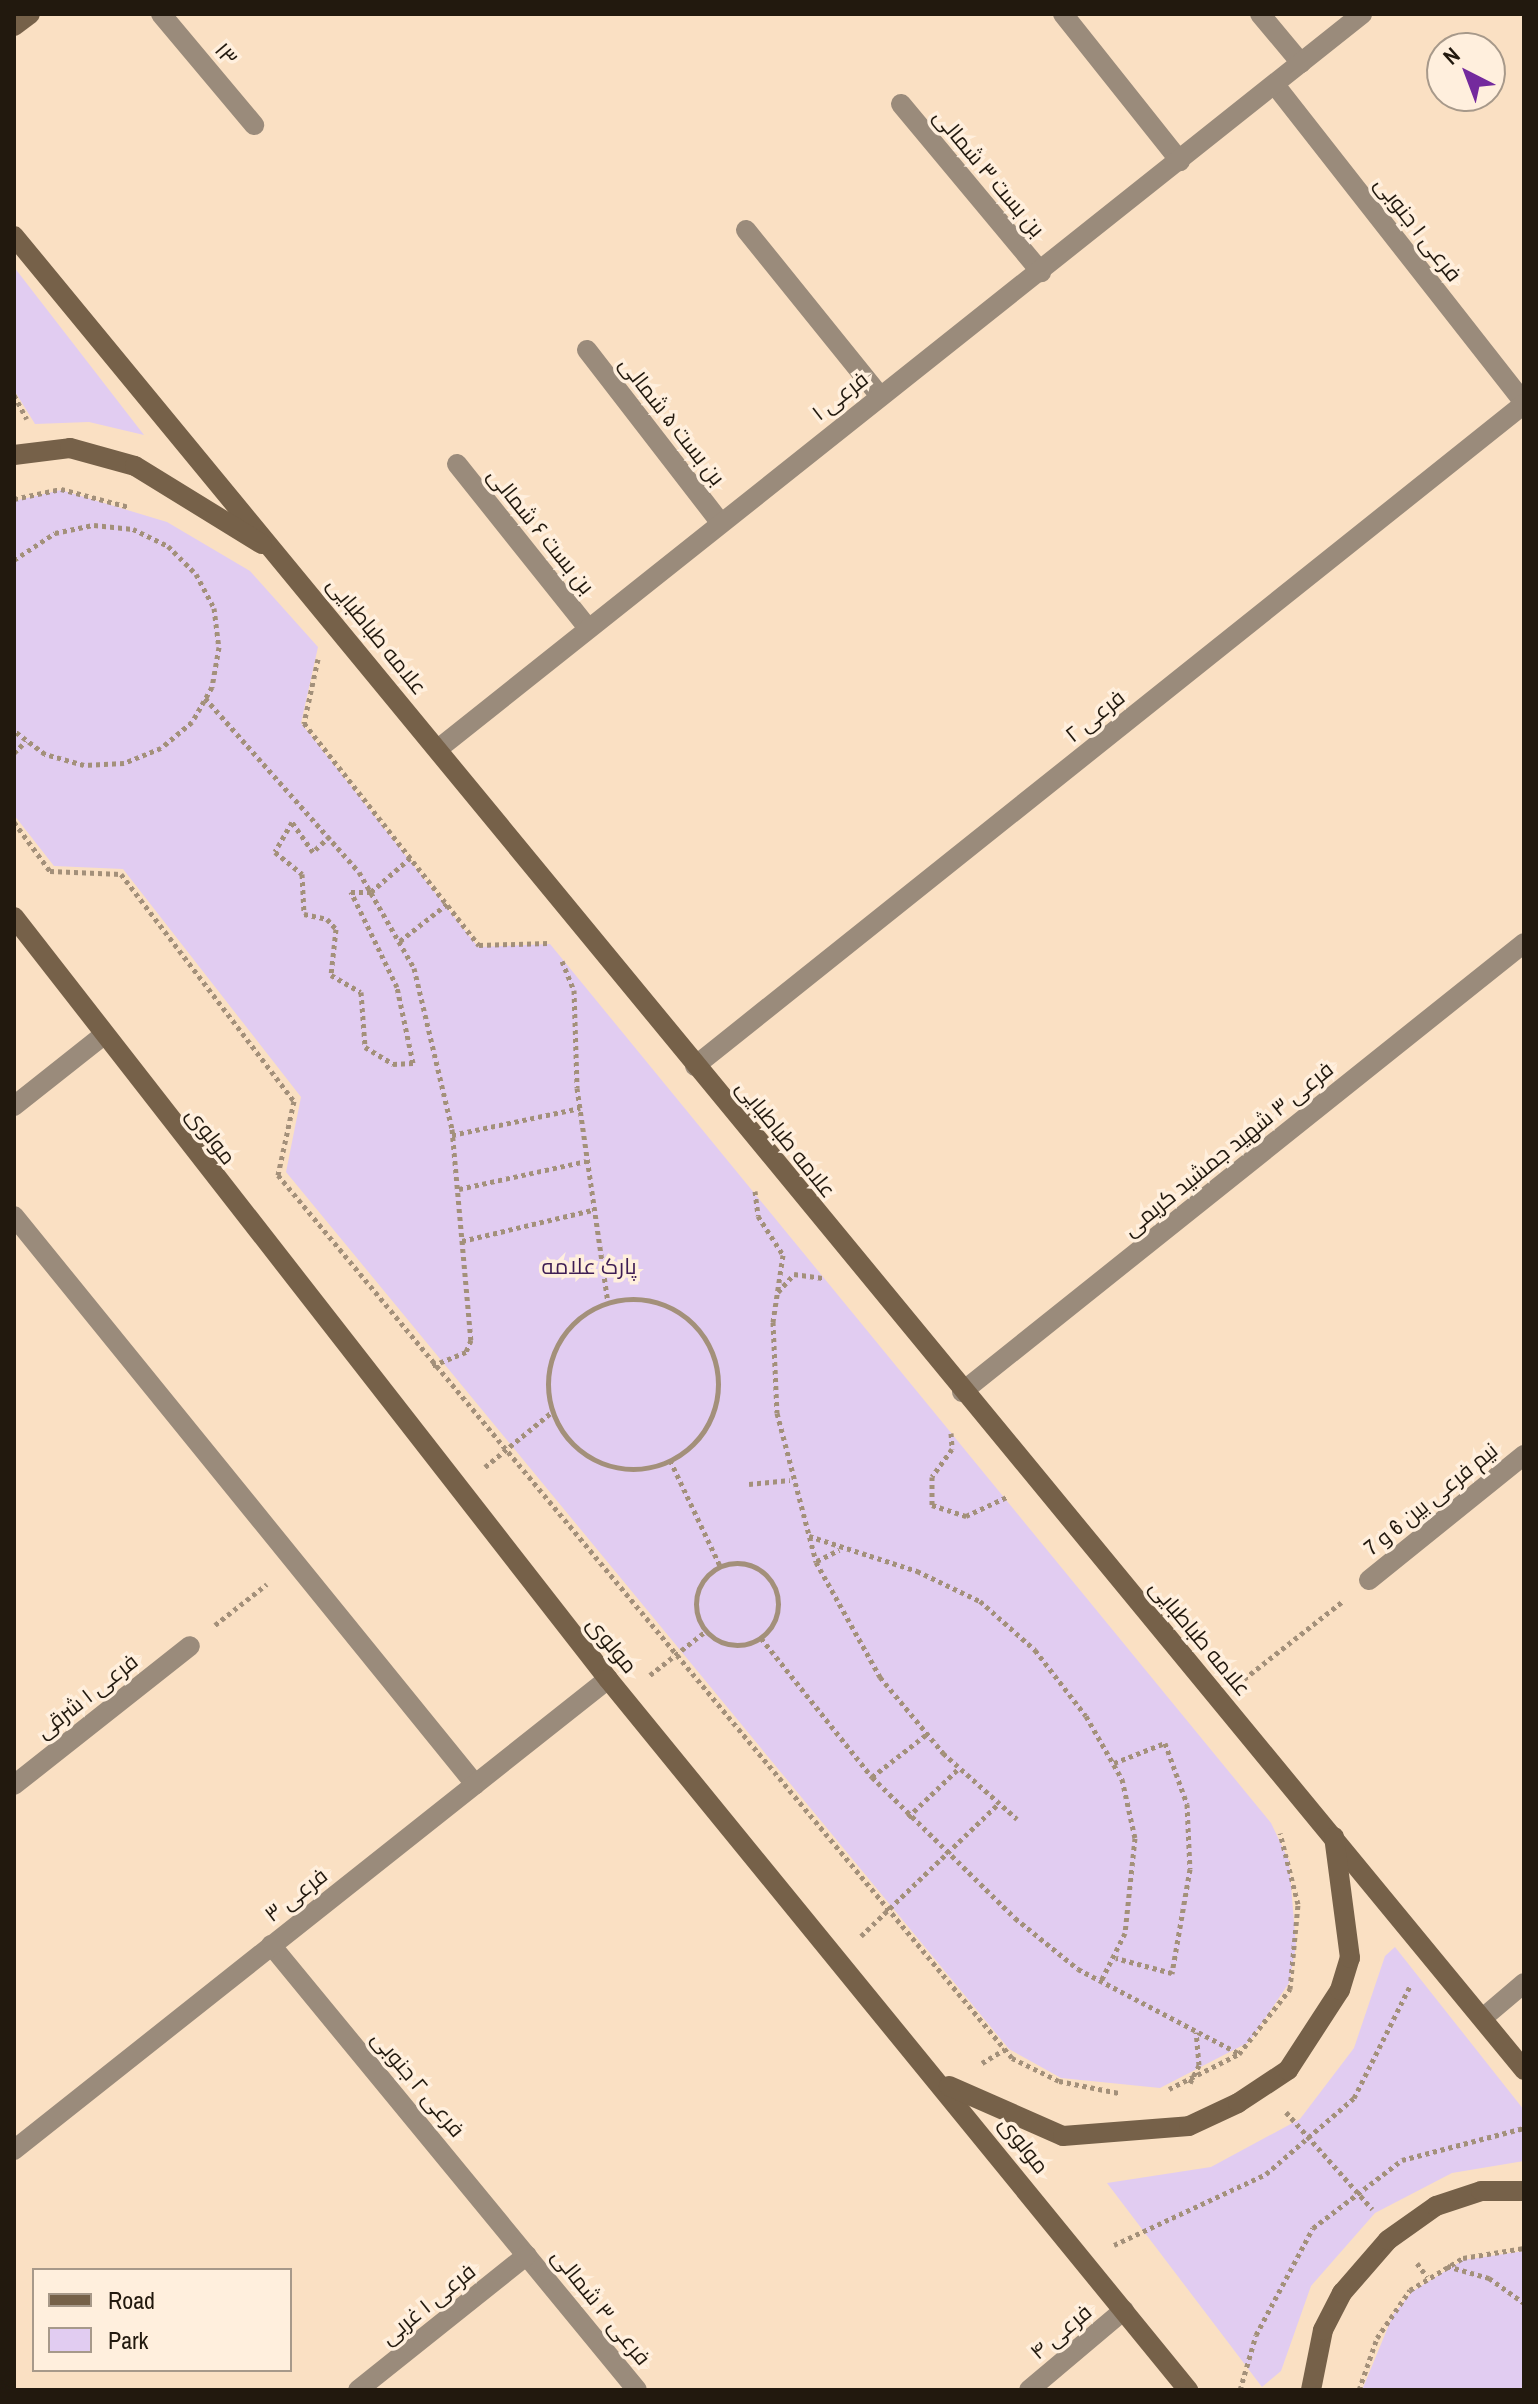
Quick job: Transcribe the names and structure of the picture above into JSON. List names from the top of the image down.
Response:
{
  "streets": {
    "street": [
      "۱۳",
      "بن بست ۳ شمالی",
      "فرعی ۱ جنوبی",
      "فرعی ۱",
      "بن بست ۵ شمالی",
      "بن بست ۶ شمالی",
      "علامه طباطبایی",
      "فرعی ۲",
      "مولوی",
      "فرعی ۳ شهید جمشید کریمی",
      "نیم فرعی بین 6 و 7",
      "فرعی ۱ شرقی",
      "فرعی ۳",
      "فرعی ۲ جنوبی",
      "فرعی ۱ غربی",
      "فرعی ۳ شمالی",
      "فرعی ۴"
    ]
  },
  "crossings": [
    ["بن بست ۳ شمالی", "فرعی ۱"],
    ["فرعی ۱ جنوبی", "فرعی ۱"],
    ["فرعی ۱ جنوبی", "فرعی ۲"],
    ["فرعی ۱", "بن بست ۵ شمالی"],
    ["فرعی ۱", "بن بست ۶ شمالی"],
    ["فرعی ۱", "علامه طباطبایی"],
    ["علامه طباطبایی", "فرعی ۲"],
    ["علامه طباطبایی", "فرعی ۳ شهید جمشید کریمی"],
    ["مولوی", "فرعی ۳"],
    ["مولوی", "فرعی ۴"],
    ["فرعی ۳", "فرعی ۲ جنوبی"],
    ["فرعی ۲ جنوبی", "فرعی ۱ غربی"],
    ["فرعی ۲ جنوبی", "فرعی ۳ شمالی"],
    ["فرعی ۱ غربی", "فرعی ۳ شمالی"]
  ],
  "parks": ["پارک علامه"],
  "legend": ["Road", "Park"],
  "north": "top left"
}
